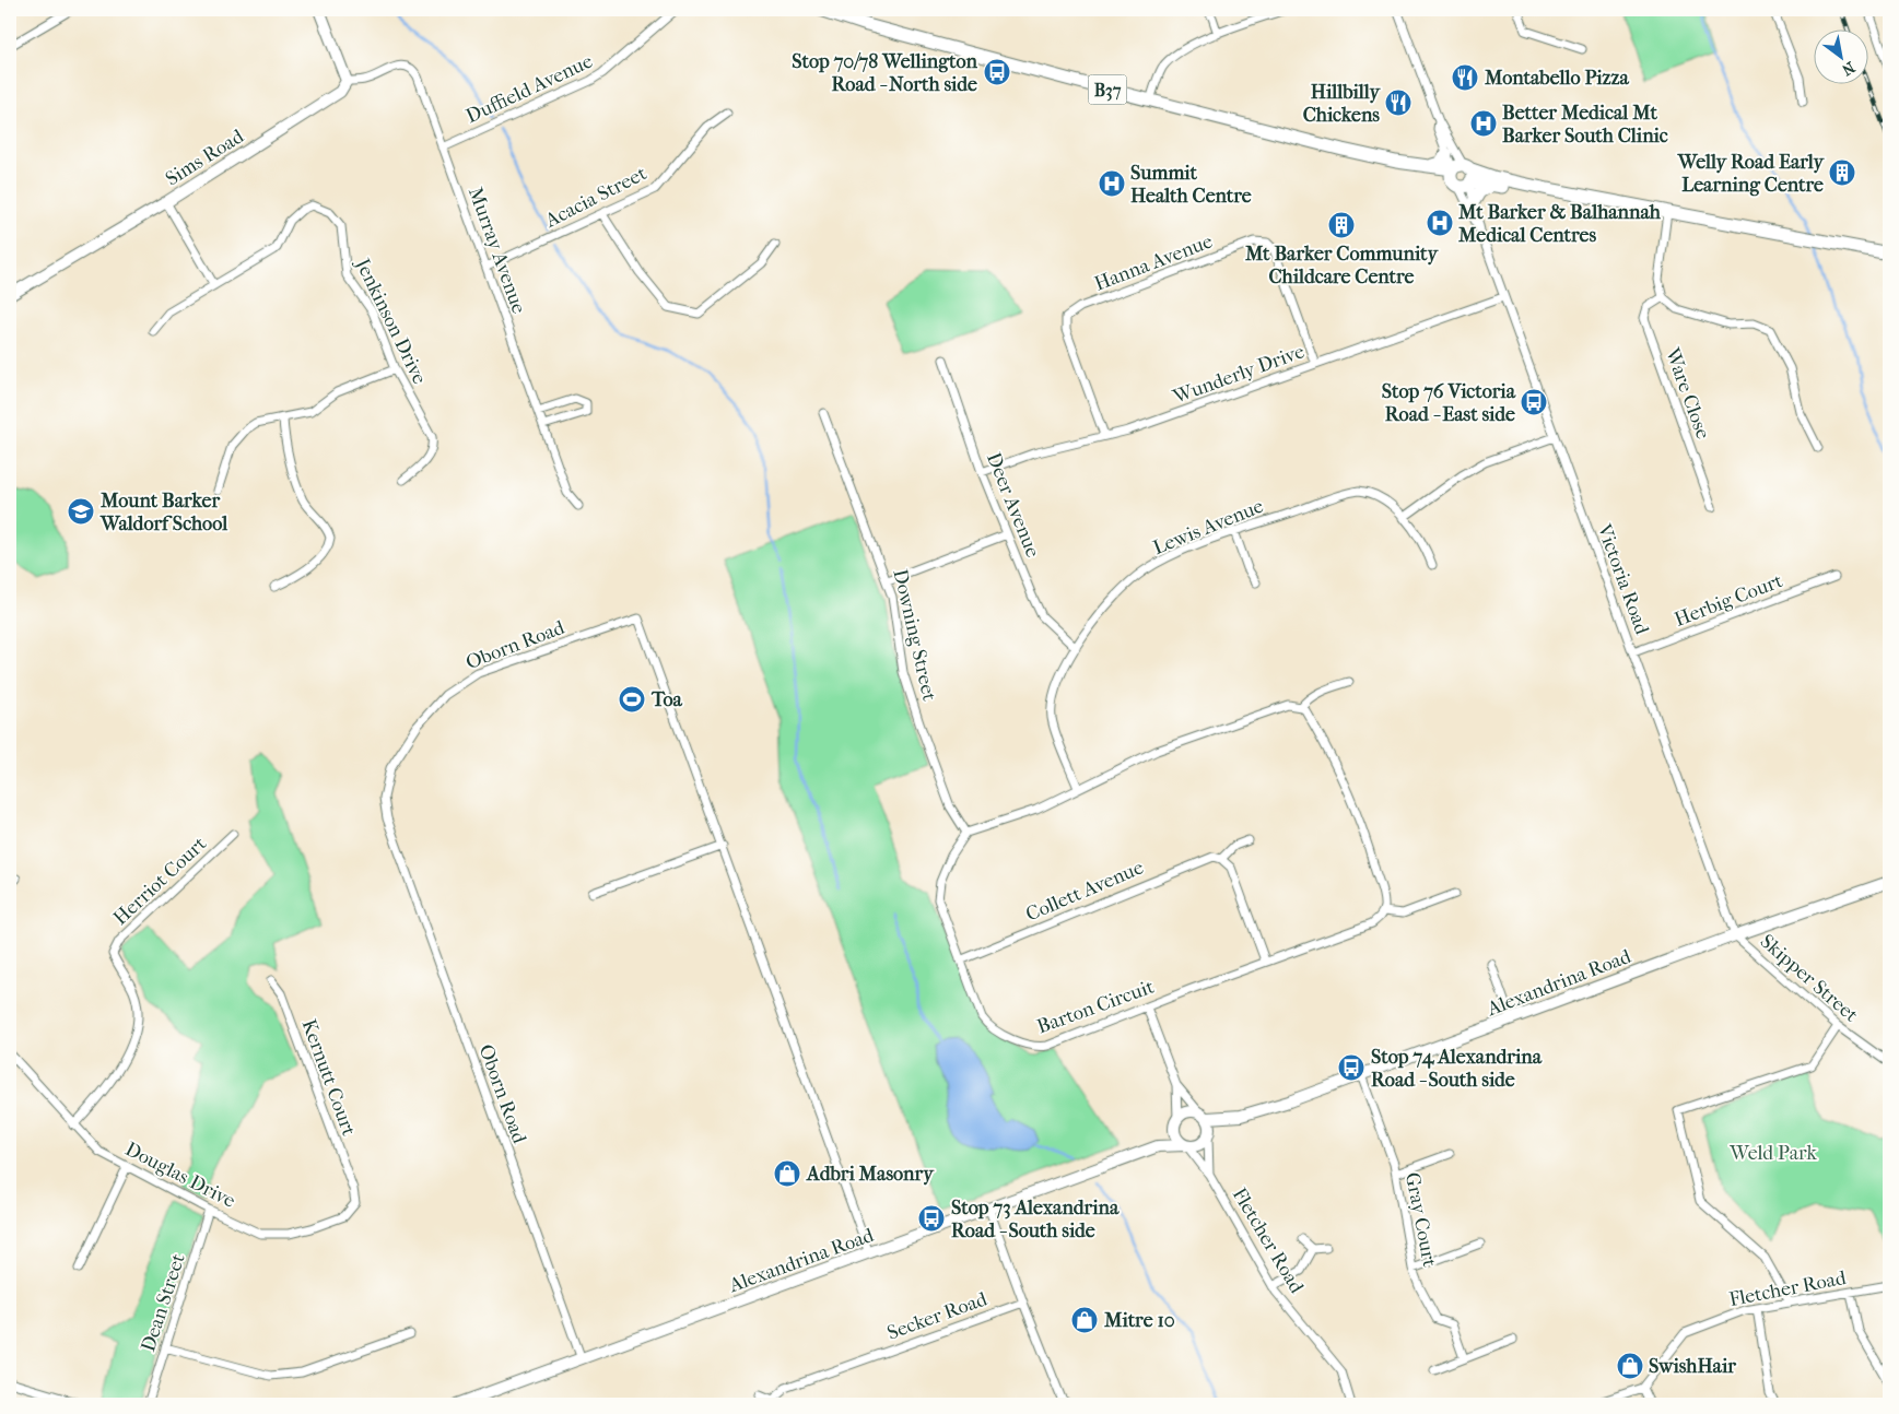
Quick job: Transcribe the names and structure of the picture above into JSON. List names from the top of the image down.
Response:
{
  "streets": {
    "main road": ["B37", "Sims Road", "Alexandrina Road"],
    "street": [
      "Duffield Avenue",
      "Acacia Street",
      "Murray Avenue",
      "Hanna Avenue",
      "Jenkinson Drive",
      "Wunderly Drive",
      "Ware Close",
      "Deer Avenue",
      "Lewis Avenue",
      "Victoria Road",
      "Herbig Court",
      "Downing Street",
      "Oborn Road",
      "Herriot Court",
      "Collett Avenue",
      "Skipper Street",
      "Barton Circuit",
      "Kernutt Court",
      "Douglas Drive",
      "Gray Court",
      "Fletcher Road",
      "Dean Street",
      "Secker Road"
    ]
  },
  "crossings": [
    ["Duffield Avenue", "Murray Avenue"],
    ["B37", "Victoria Road"],
    ["Sims Road", "Murray Avenue"],
    ["Acacia Street", "Murray Avenue"],
    ["Hanna Avenue", "Wunderly Drive"],
    ["Wunderly Drive", "Deer Avenue"],
    ["Wunderly Drive", "Victoria Road"],
    ["Deer Avenue", "Lewis Avenue"],
    ["Victoria Road", "Herbig Court"],
    ["Victoria Road", "Skipper Street"],
    ["Victoria Road", "Alexandrina Road"],
    ["Downing Street", "Barton Circuit"],
    ["Oborn Road", "Alexandrina Road"],
    ["Herriot Court", "Douglas Drive"],
    ["Collett Avenue", "Barton Circuit"],
    ["Skipper Street", "Alexandrina Road"],
    ["Alexandrina Road", "Gray Court"],
    ["Alexandrina Road", "Fletcher Road"],
    ["Kernutt Court", "Douglas Drive"],
    ["Douglas Drive", "Dean Street"]
  ],
  "parks": ["Weld Park"],
  "places": {
    "bus stop": [
      "Stop 70/78 Wellington Road - North side",
      "Stop 76 Victoria Road - East side",
      "Stop 74 Alexandrina Road - South side",
      "Stop 73 Alexandrina Road - South side"
    ],
    "restaurant": ["Montabello Pizza", "Hillbilly Chickens"],
    "hospital": ["Better Medical Mt Barker South Clinic", "Summit Health Centre", "Mt Barker & Balhannah Medical Centres"],
    "building": ["Welly Road Early Learning Centre", "Mt Barker Community Childcare Centre"],
    "school or university": ["Mount Barker Waldorf School"],
    "sports": ["Toa"],
    "shop": ["Adbri Masonry", "Mitre 10", "SwishHair"]
  },
  "north": "bottom right"
}
